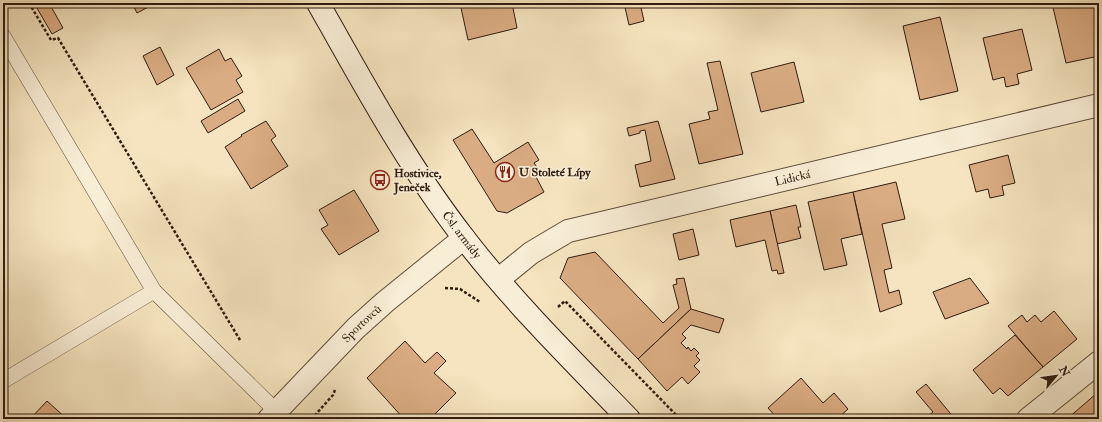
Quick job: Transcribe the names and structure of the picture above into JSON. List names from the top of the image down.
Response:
{
  "streets": {
    "street": ["Lidická", "Čsl. armády", "Sportovců"]
  },
  "crossings": [
    ["Lidická", "Čsl. armády"],
    ["Čsl. armády", "Sportovců"]
  ],
  "places": {
    "restaurant": ["U Stoleté Lípy"],
    "bus stop": ["Hostivice, Jeneček"]
  },
  "north": "top right"
}
